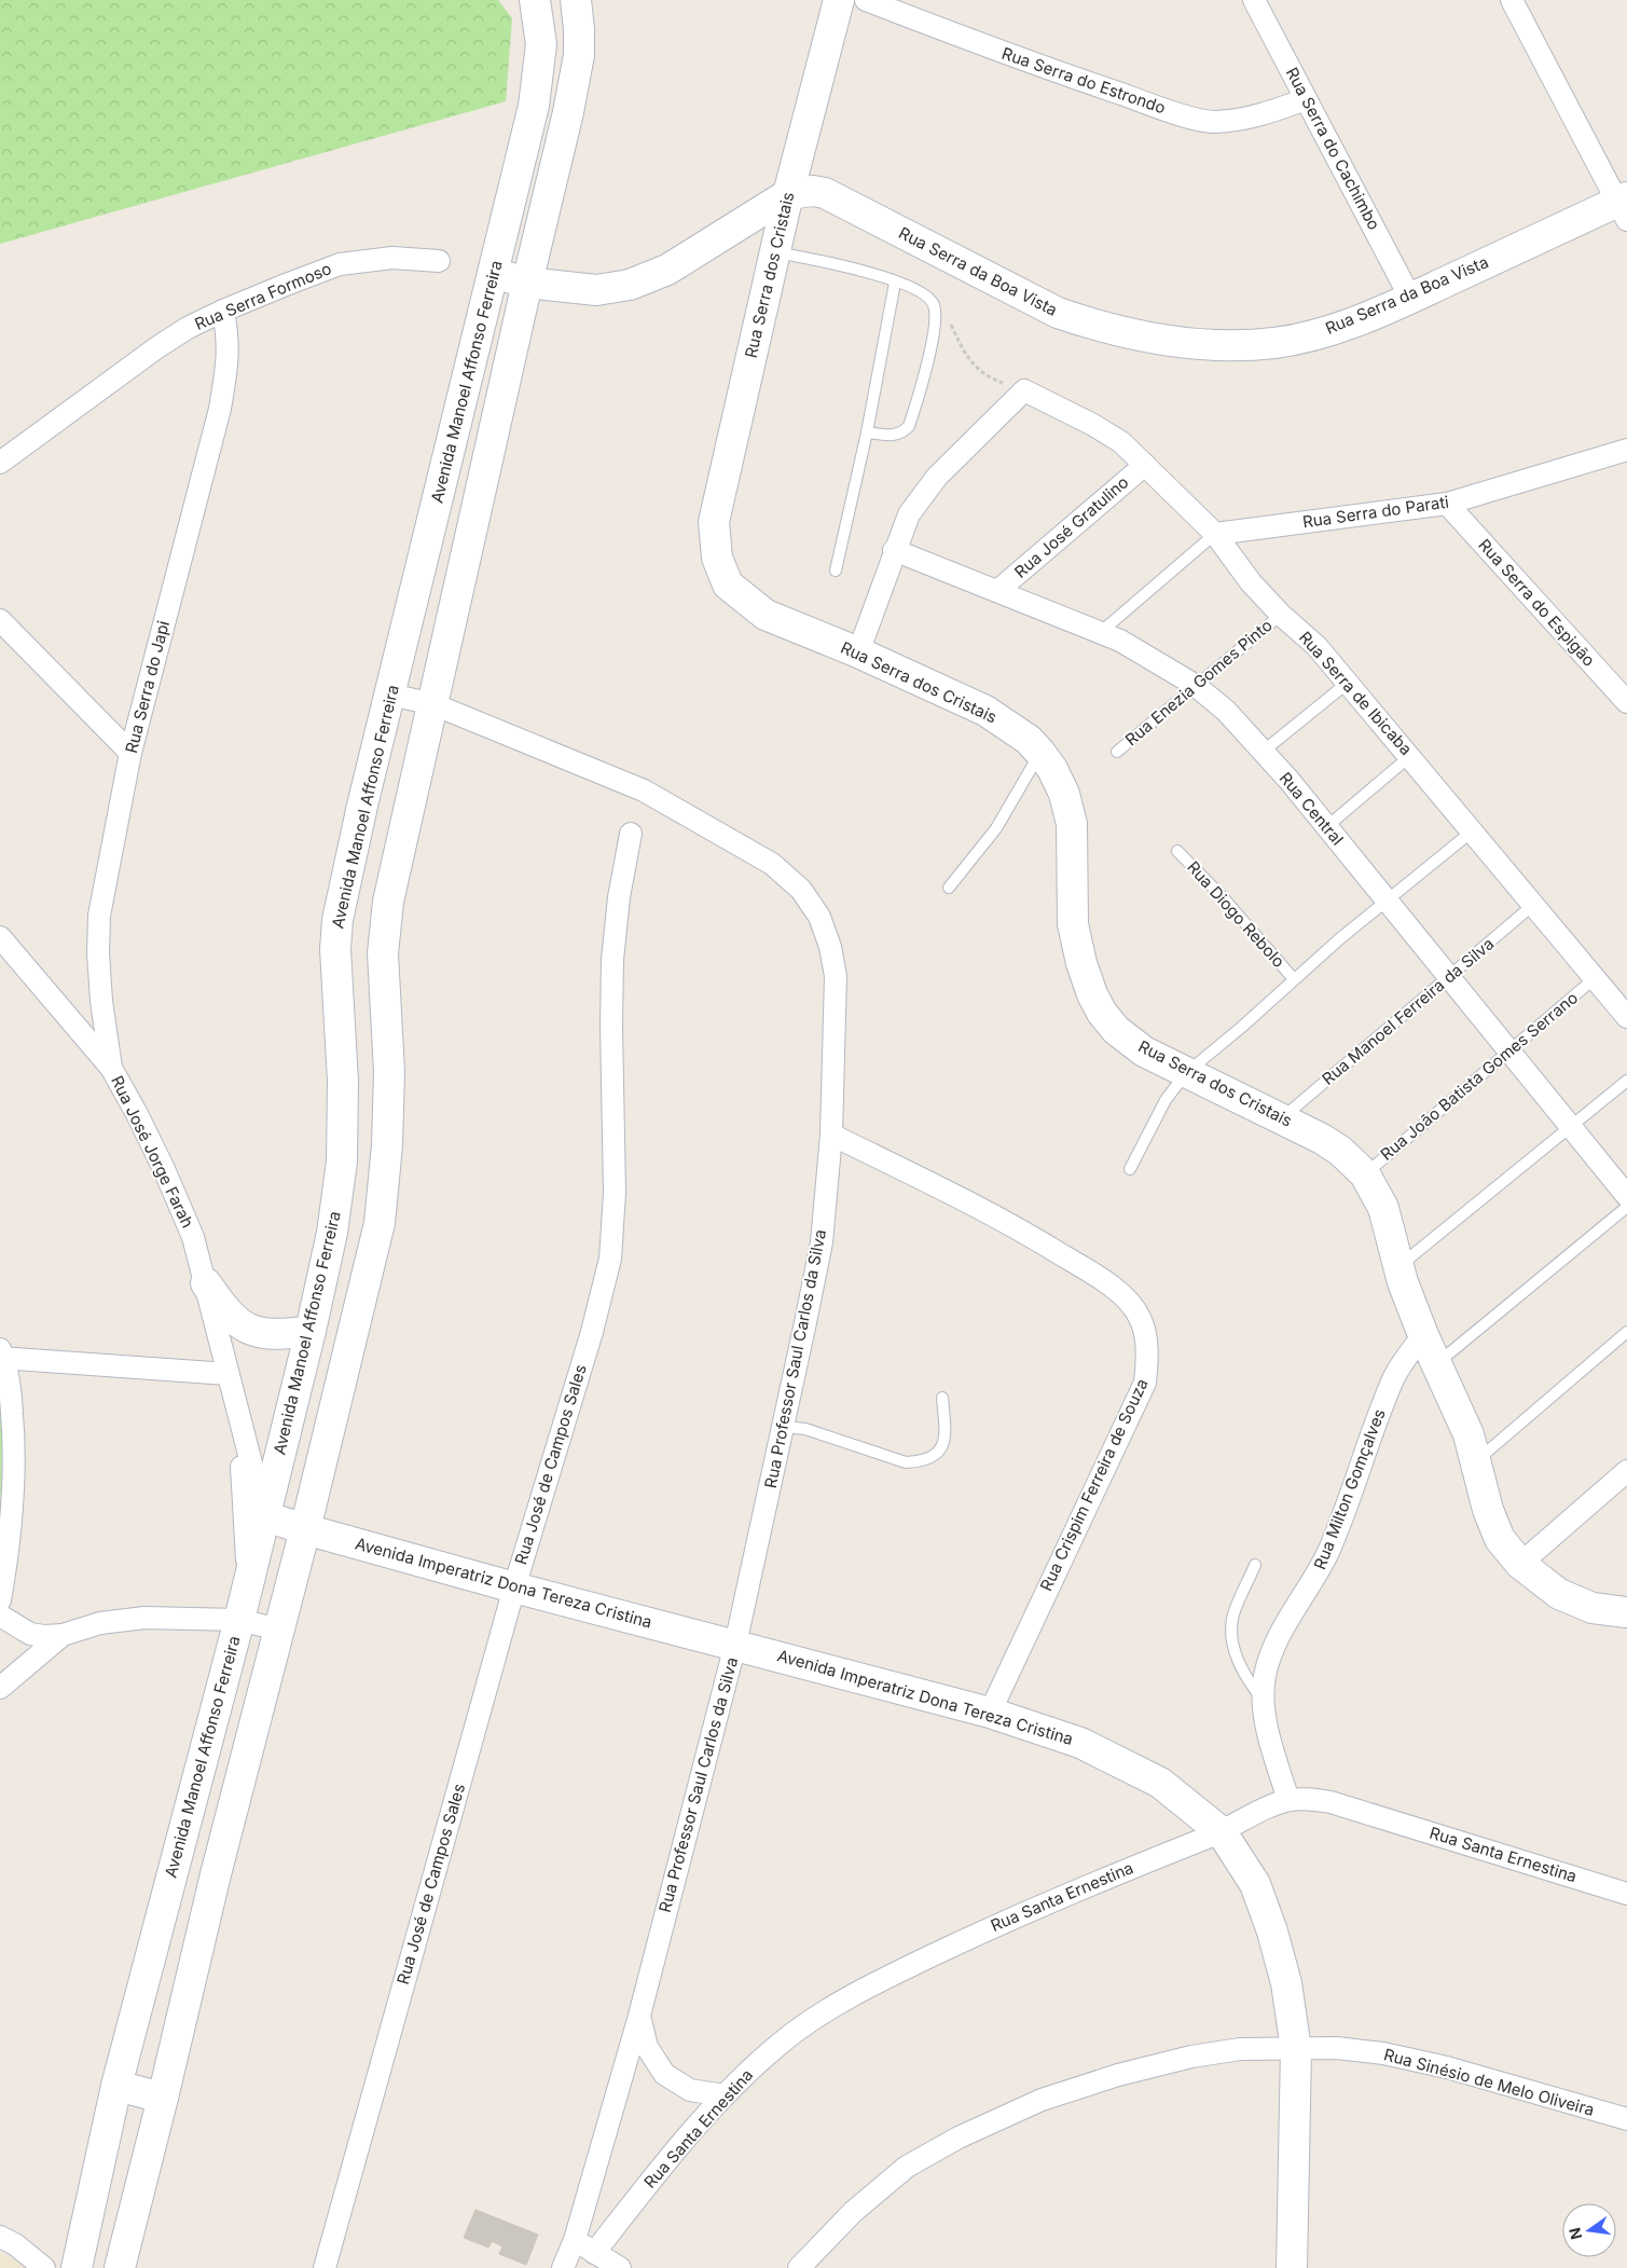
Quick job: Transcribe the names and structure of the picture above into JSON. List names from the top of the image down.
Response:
{
  "streets": {
    "main road": [
      "Rua Serra da Boa Vista",
      "Rua Serra dos Cristais",
      "Avenida Manoel Affonso Ferreira",
      "Avenida Imperatriz Dona Tereza Cristina"
    ],
    "street": [
      "Rua Serra do Estrondo",
      "Rua Serra do Cachimbo",
      "Rua Serra Formoso",
      "Rua Serra do Parati",
      "Rua José Gratulino",
      "Rua Serra do Espigão",
      "Rua Serra do Japi",
      "Rua Serra de Ibicaba",
      "Rua Central",
      "Rua José Jorge Farah",
      "Rua Professor Saul Carlos da Silva",
      "Rua José de Campos Sales",
      "Rua Crispim Ferreira de Souza",
      "Rua Milton Gomçalves",
      "Rua Santa Ernestina",
      "Rua Sinésio de Melo Oliveira"
    ],
    "lane": [
      "Rua Enezia Gomes Pinto",
      "Rua Diogo Rebolo",
      "Rua Manoel Ferreira da Silva",
      "Rua João Batista Gomes Serrano"
    ]
  },
  "crossings": [
    ["Rua Serra do Estrondo", "Rua Serra do Cachimbo"],
    ["Rua Serra do Cachimbo", "Rua Serra da Boa Vista"],
    ["Rua Serra da Boa Vista", "Rua Serra dos Cristais"],
    ["Rua Serra dos Cristais", "Rua Manoel Ferreira da Silva"],
    ["Rua Serra dos Cristais", "Rua João Batista Gomes Serrano"],
    ["Rua Serra dos Cristais", "Rua Milton Gomçalves"],
    ["Rua Serra Formoso", "Rua Serra do Japi"],
    ["Avenida Manoel Affonso Ferreira", "Rua José Jorge Farah"],
    ["Avenida Manoel Affonso Ferreira", "Rua Professor Saul Carlos da Silva"],
    ["Avenida Manoel Affonso Ferreira", "Avenida Imperatriz Dona Tereza Cristina"],
    ["Rua Serra do Parati", "Rua Serra do Espigão"],
    ["Rua Serra do Parati", "Rua Serra de Ibicaba"],
    ["Rua José Gratulino", "Rua Serra de Ibicaba"],
    ["Rua José Gratulino", "Rua Central"],
    ["Rua Enezia Gomes Pinto", "Rua Serra de Ibicaba"],
    ["Rua Enezia Gomes Pinto", "Rua Central"],
    ["Rua Serra do Japi", "Rua José Jorge Farah"],
    ["Rua Serra de Ibicaba", "Rua Manoel Ferreira da Silva"],
    ["Rua Serra de Ibicaba", "Rua João Batista Gomes Serrano"],
    ["Rua Central", "Rua Manoel Ferreira da Silva"],
    ["Rua Central", "Rua João Batista Gomes Serrano"],
    ["Rua José Jorge Farah", "Avenida Imperatriz Dona Tereza Cristina"],
    ["Rua Professor Saul Carlos da Silva", "Rua Crispim Ferreira de Souza"],
    ["Rua Professor Saul Carlos da Silva", "Avenida Imperatriz Dona Tereza Cristina"],
    ["Rua José de Campos Sales", "Avenida Imperatriz Dona Tereza Cristina"],
    ["Rua Crispim Ferreira de Souza", "Avenida Imperatriz Dona Tereza Cristina"],
    ["Rua Milton Gomçalves", "Rua Santa Ernestina"],
    ["Avenida Imperatriz Dona Tereza Cristina", "Rua Santa Ernestina"],
    ["Avenida Imperatriz Dona Tereza Cristina", "Rua Sinésio de Melo Oliveira"]
  ],
  "north": "left"
}
